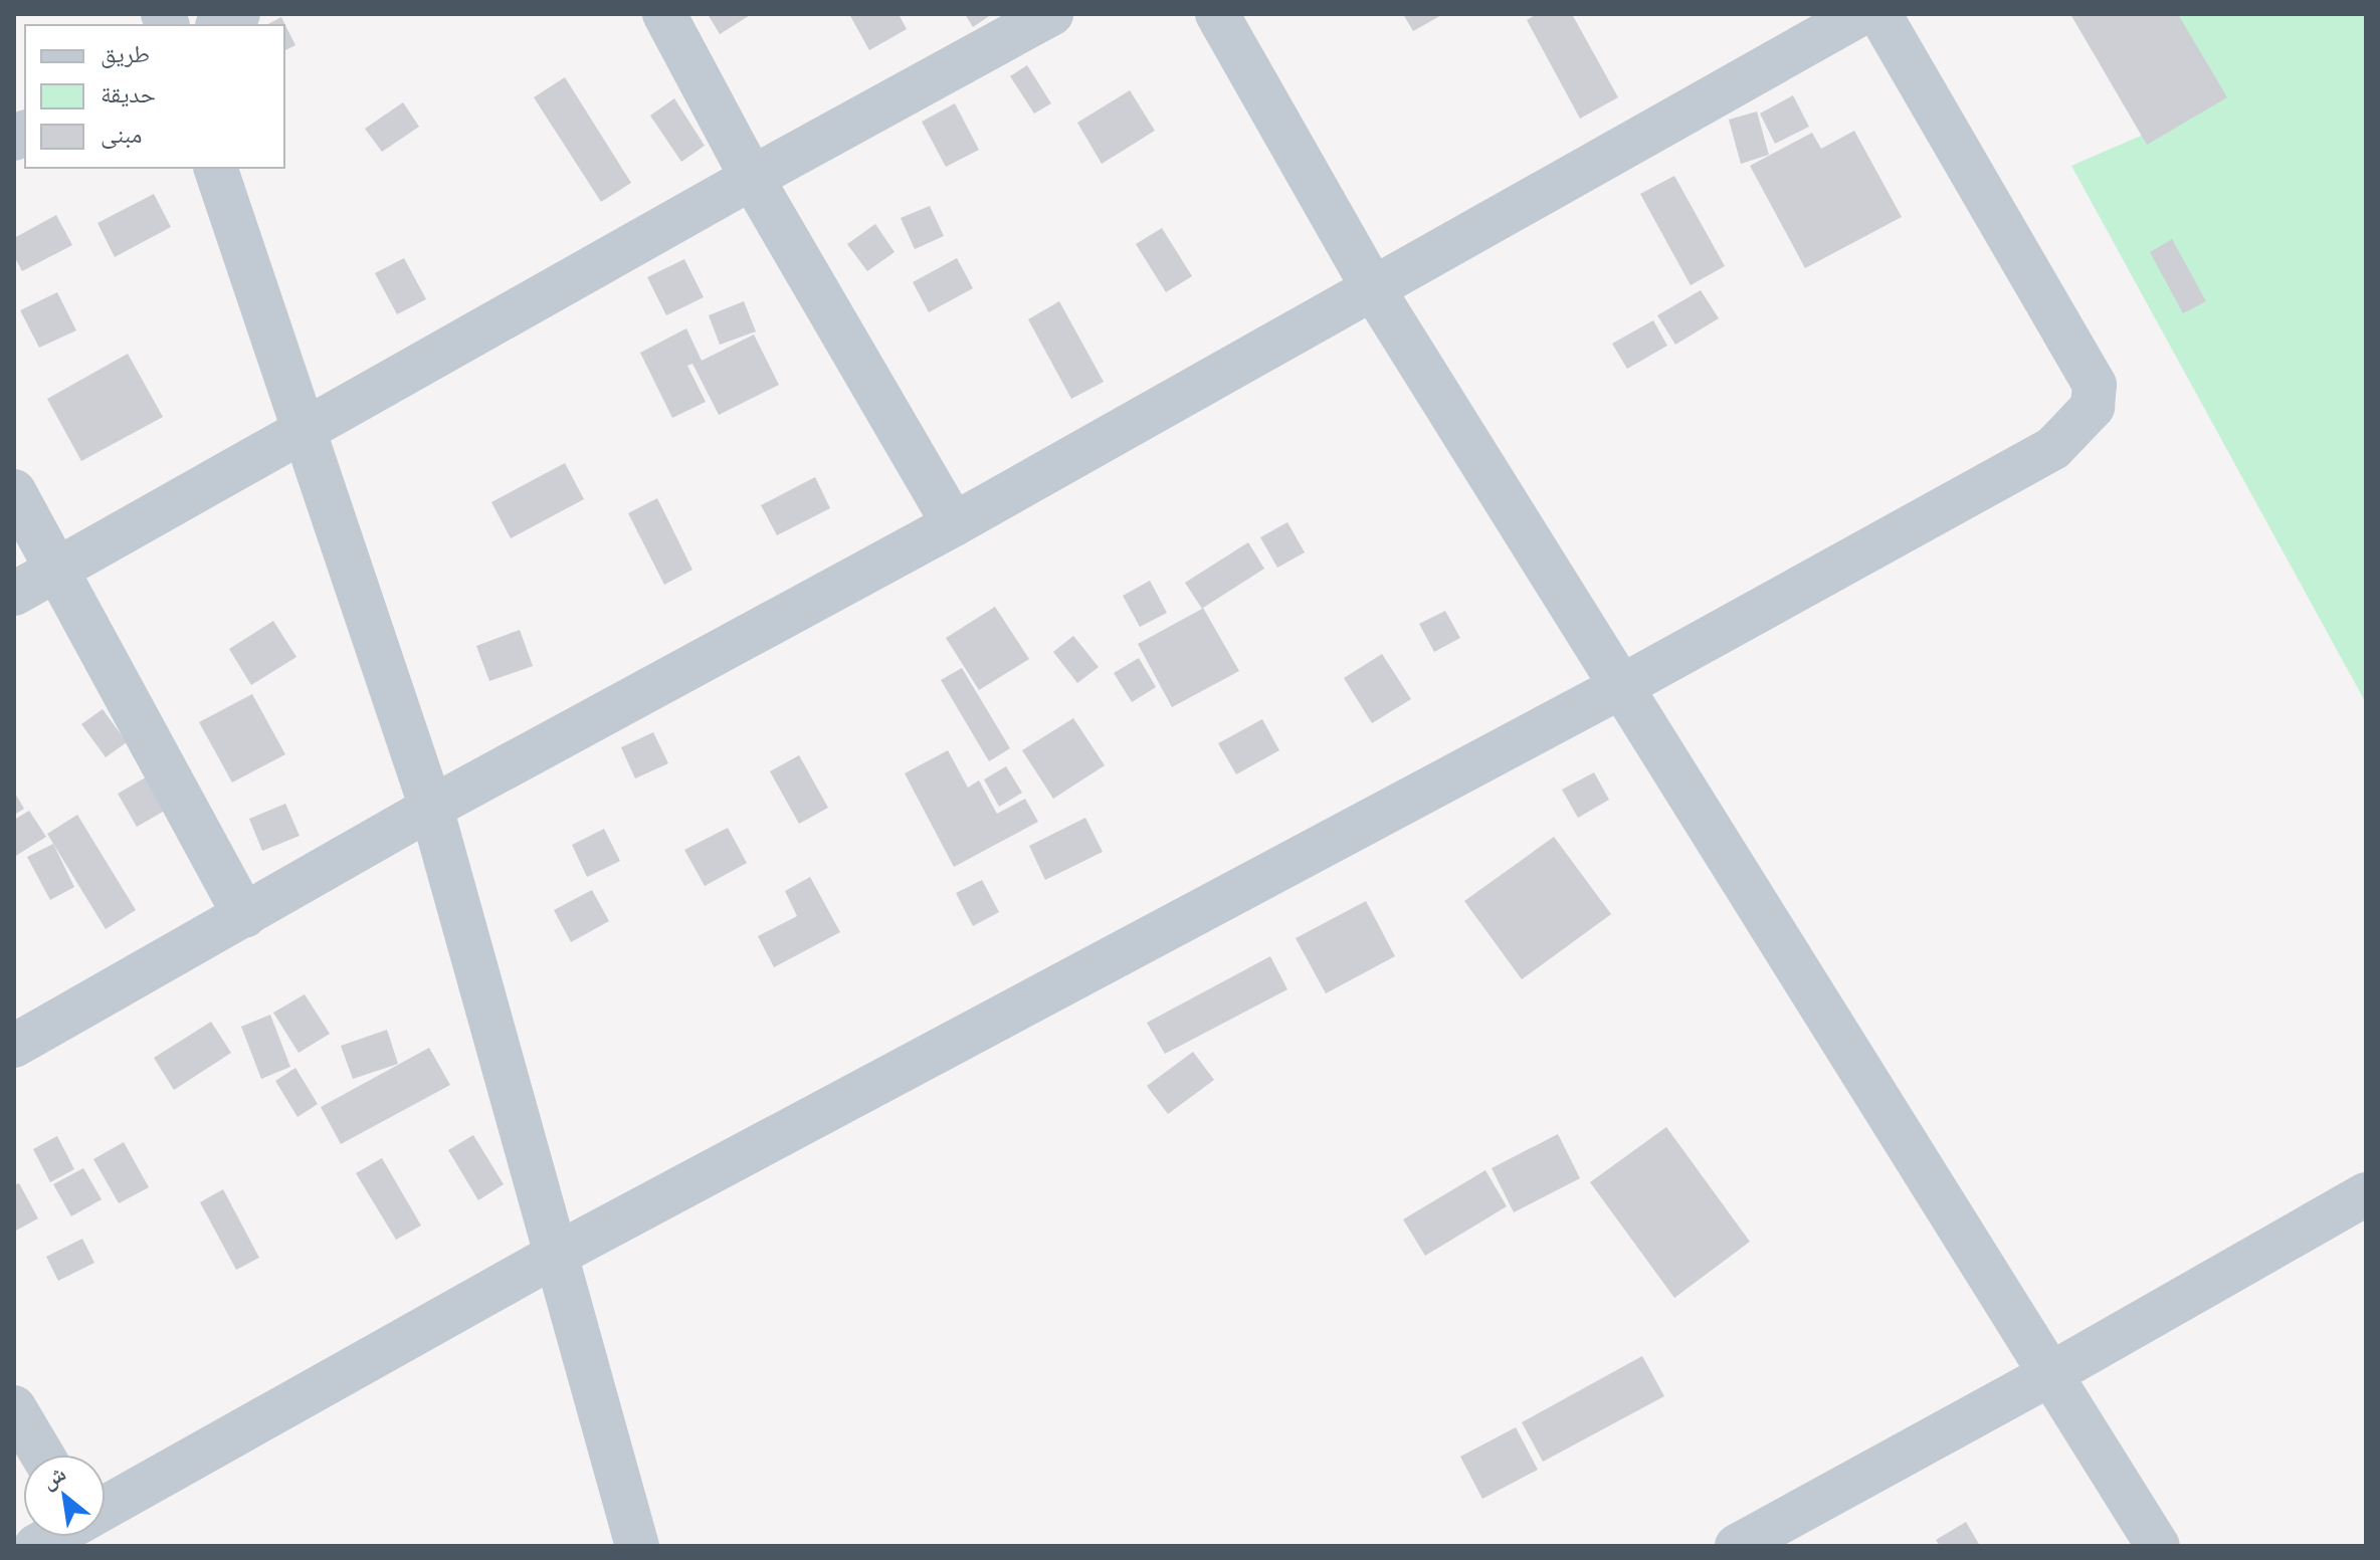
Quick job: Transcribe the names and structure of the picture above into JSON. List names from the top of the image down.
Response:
{
  "legend": ["طريق", "حديقة", "مبنى"],
  "north": "top left"
}
